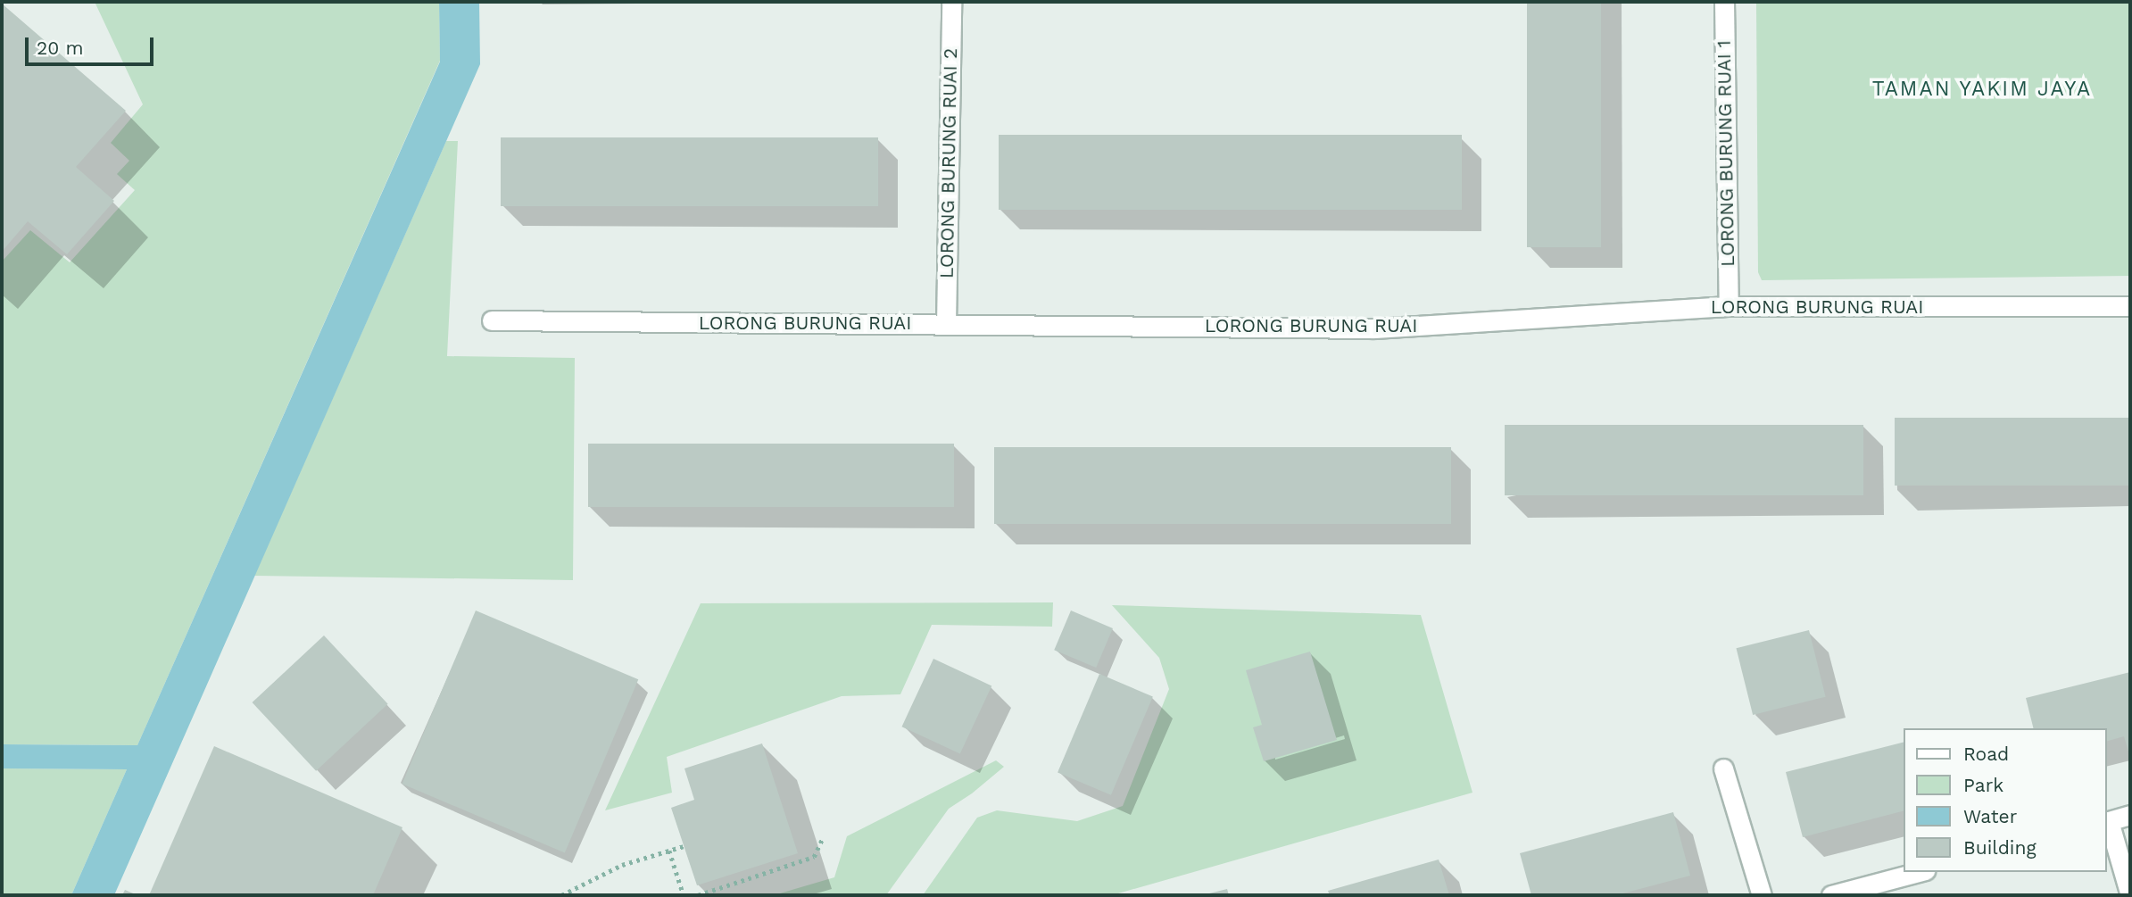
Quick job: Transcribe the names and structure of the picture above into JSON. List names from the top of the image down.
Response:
{
  "streets": {
    "street": ["LORONG BURUNG RUAI 1", "LORONG BURUNG RUAI 2", "LORONG BURUNG RUAI"]
  },
  "crossings": [
    ["LORONG BURUNG RUAI 1", "LORONG BURUNG RUAI"],
    ["LORONG BURUNG RUAI 2", "LORONG BURUNG RUAI"]
  ],
  "districts": ["TAMAN YAKIM JAYA"],
  "legend": [
    "Road",
    "Park",
    "Water",
    "Building"
  ],
  "scale_bar": "20 m"
}
